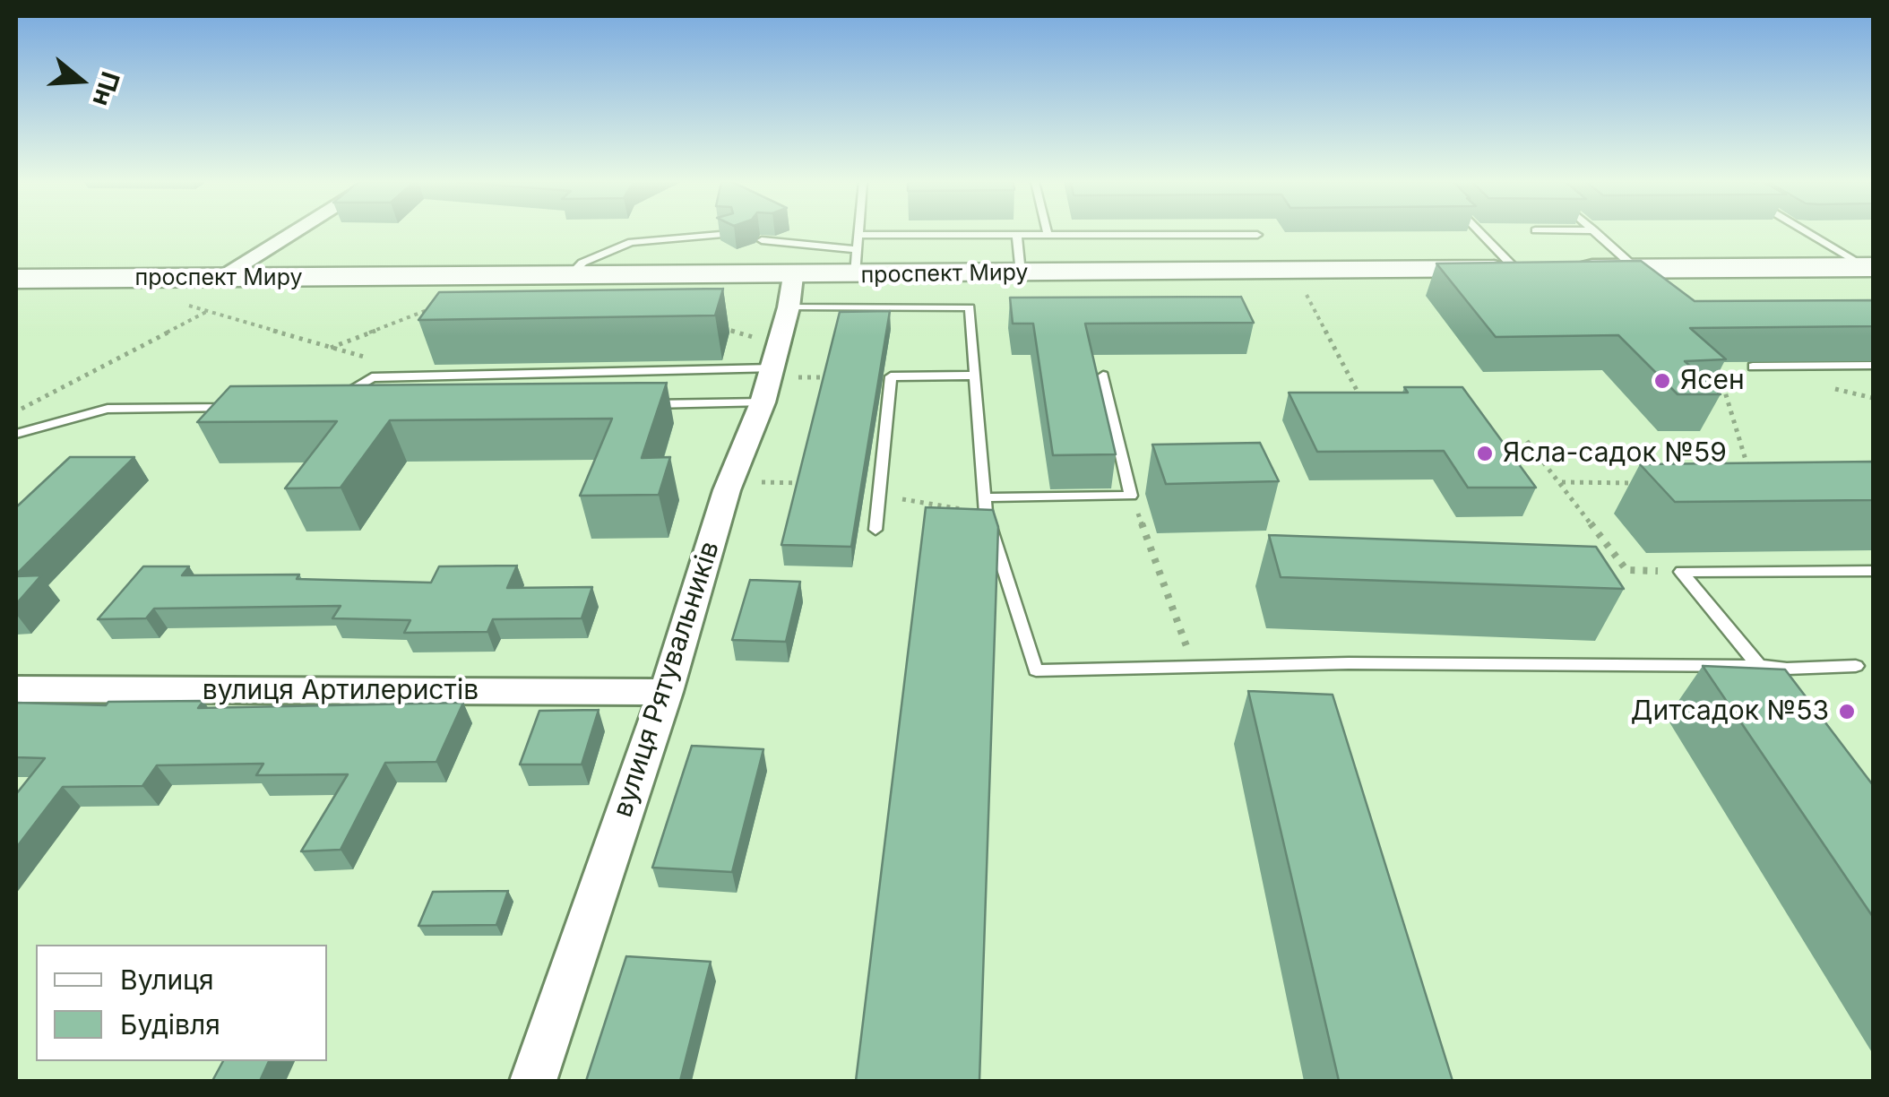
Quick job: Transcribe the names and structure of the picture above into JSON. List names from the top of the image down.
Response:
{
  "streets": {
    "main road": ["проспект Миру"],
    "street": ["вулиця Рятувальників", "вулиця Артилеристів"]
  },
  "crossings": [
    ["проспект Миру", "вулиця Рятувальників"],
    ["вулиця Рятувальників", "вулиця Артилеристів"]
  ],
  "places": ["Ясен", "Ясла-садок №59", "Дитсадок №53"],
  "legend": ["Вулиця", "Будівля"],
  "north": "right"
}
